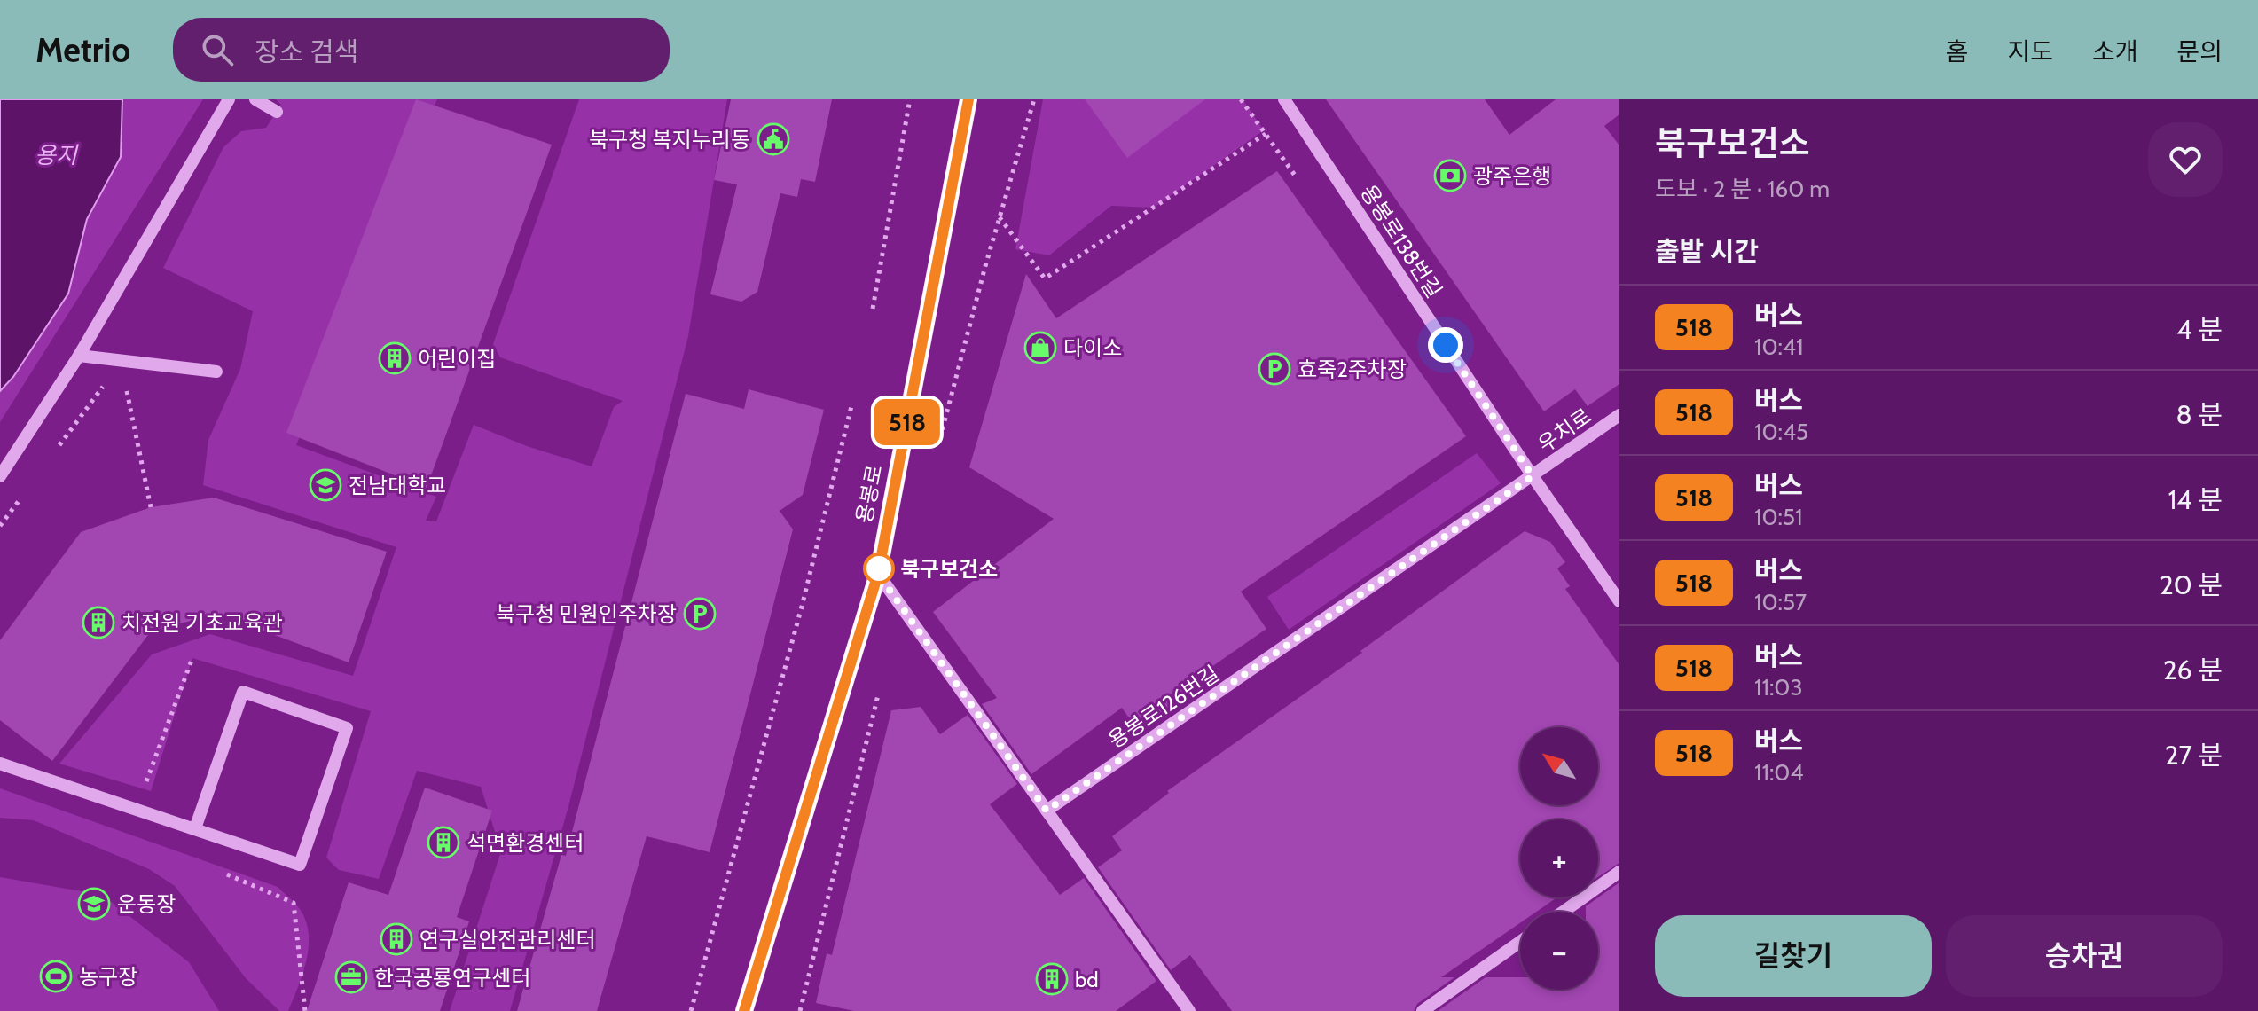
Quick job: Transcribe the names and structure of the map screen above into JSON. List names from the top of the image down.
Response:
{
  "streets": {
    "main road": ["용봉로"],
    "street": ["용봉로138번길", "우치로", "용봉로126번길"]
  },
  "crossings": [
    ["용봉로138번길", "우치로"],
    ["용봉로138번길", "용봉로126번길"],
    ["우치로", "용봉로126번길"]
  ],
  "water": ["용지"],
  "places": {
    "public building": ["북구청 복지누리동"],
    "bank": ["광주은행"],
    "shop": ["다이소"],
    "building": [
      "어린이집",
      "치전원 기초교육관",
      "석면환경센터",
      "연구실안전관리센터",
      "bd"
    ],
    "parking": ["효죽2주차장", "북구청 민원인주차장"],
    "school or university": ["전남대학교", "운동장"],
    "other": ["북구보건소"],
    "sports": ["농구장"],
    "office": ["한국공룡연구센터"]
  },
  "lines": ["bus line 518"],
  "north": "top left",
  "page": {
    "header": "Metrio",
    "search": "장소 검색",
    "nav": [
      "홈",
      "지도",
      "소개",
      "문의"
    ],
    "on_map": "518",
    "heading": [
      ["북구보건소", "도보 · 2 분 · 160 m"],
      "출발 시간"
    ],
    "list": [
      {
        "mark": "518",
        "name": "버스",
        "note": "10:41",
        "value": "4 분"
      },
      {
        "mark": "518",
        "name": "버스",
        "note": "10:45",
        "value": "8 분"
      },
      {
        "mark": "518",
        "name": "버스",
        "note": "10:51",
        "value": "14 분"
      },
      {
        "mark": "518",
        "name": "버스",
        "note": "10:57",
        "value": "20 분"
      },
      {
        "mark": "518",
        "name": "버스",
        "note": "11:03",
        "value": "26 분"
      },
      {
        "mark": "518",
        "name": "버스",
        "note": "11:04",
        "value": "27 분"
      }
    ],
    "map_buttons": ["+", "−"],
    "buttons": ["길찾기", "승차권"]
  }
}
